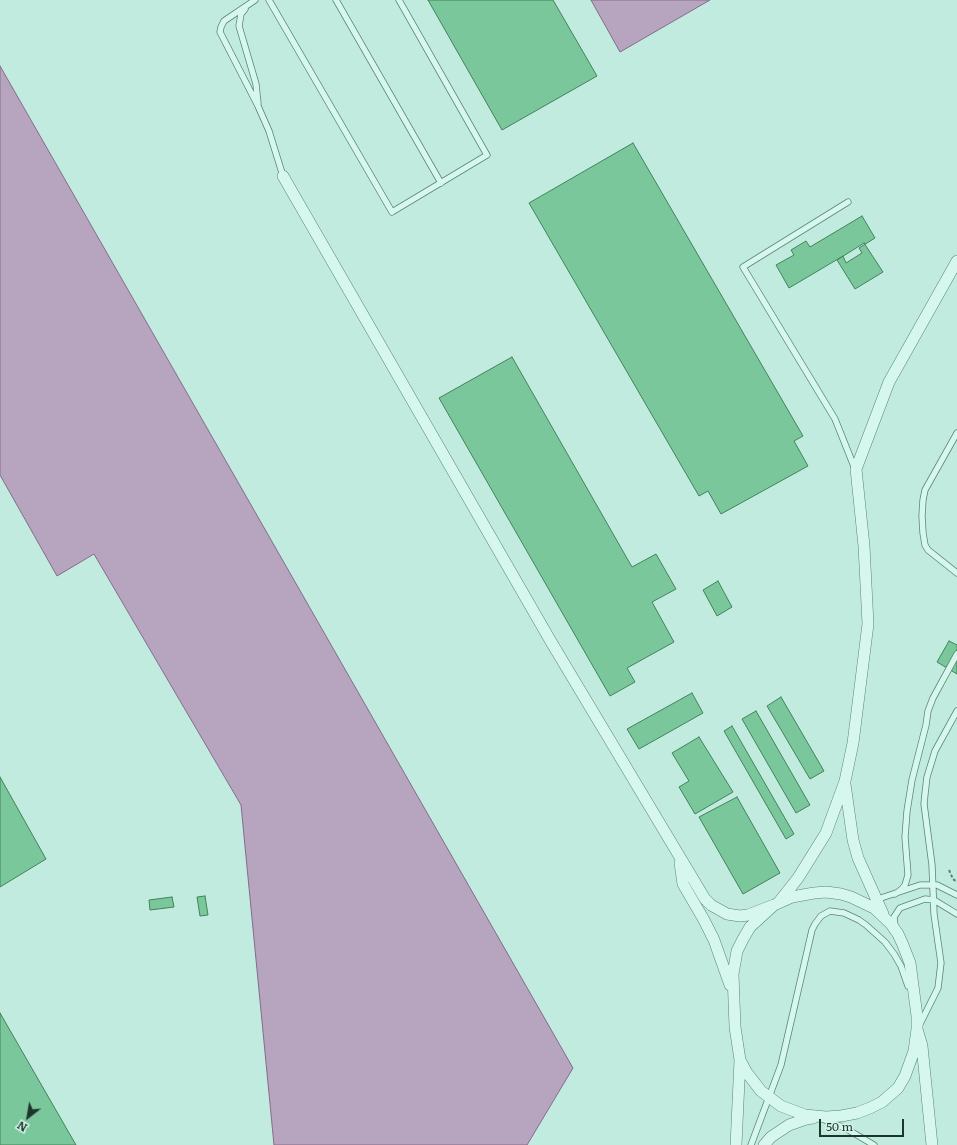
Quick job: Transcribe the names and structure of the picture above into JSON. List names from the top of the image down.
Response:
{
  "scale_bar": "50 m",
  "north": "bottom left"
}
